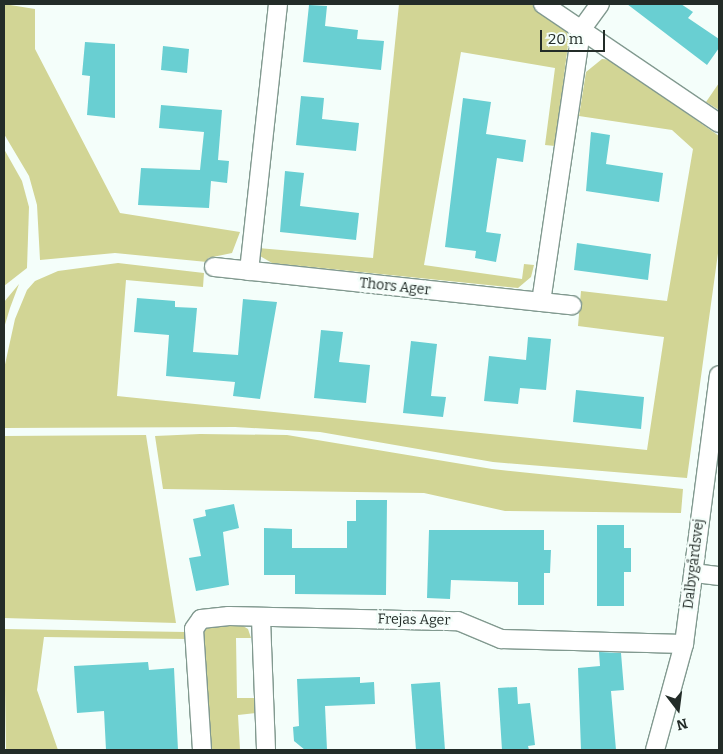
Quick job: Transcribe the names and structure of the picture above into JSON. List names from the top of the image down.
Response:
{
  "streets": {
    "street": ["Thors Ager", "Dalbygårdsvej", "Frejas Ager"]
  },
  "crossings": [
    ["Dalbygårdsvej", "Frejas Ager"]
  ],
  "scale_bar": "20 m",
  "north": "bottom"
}
